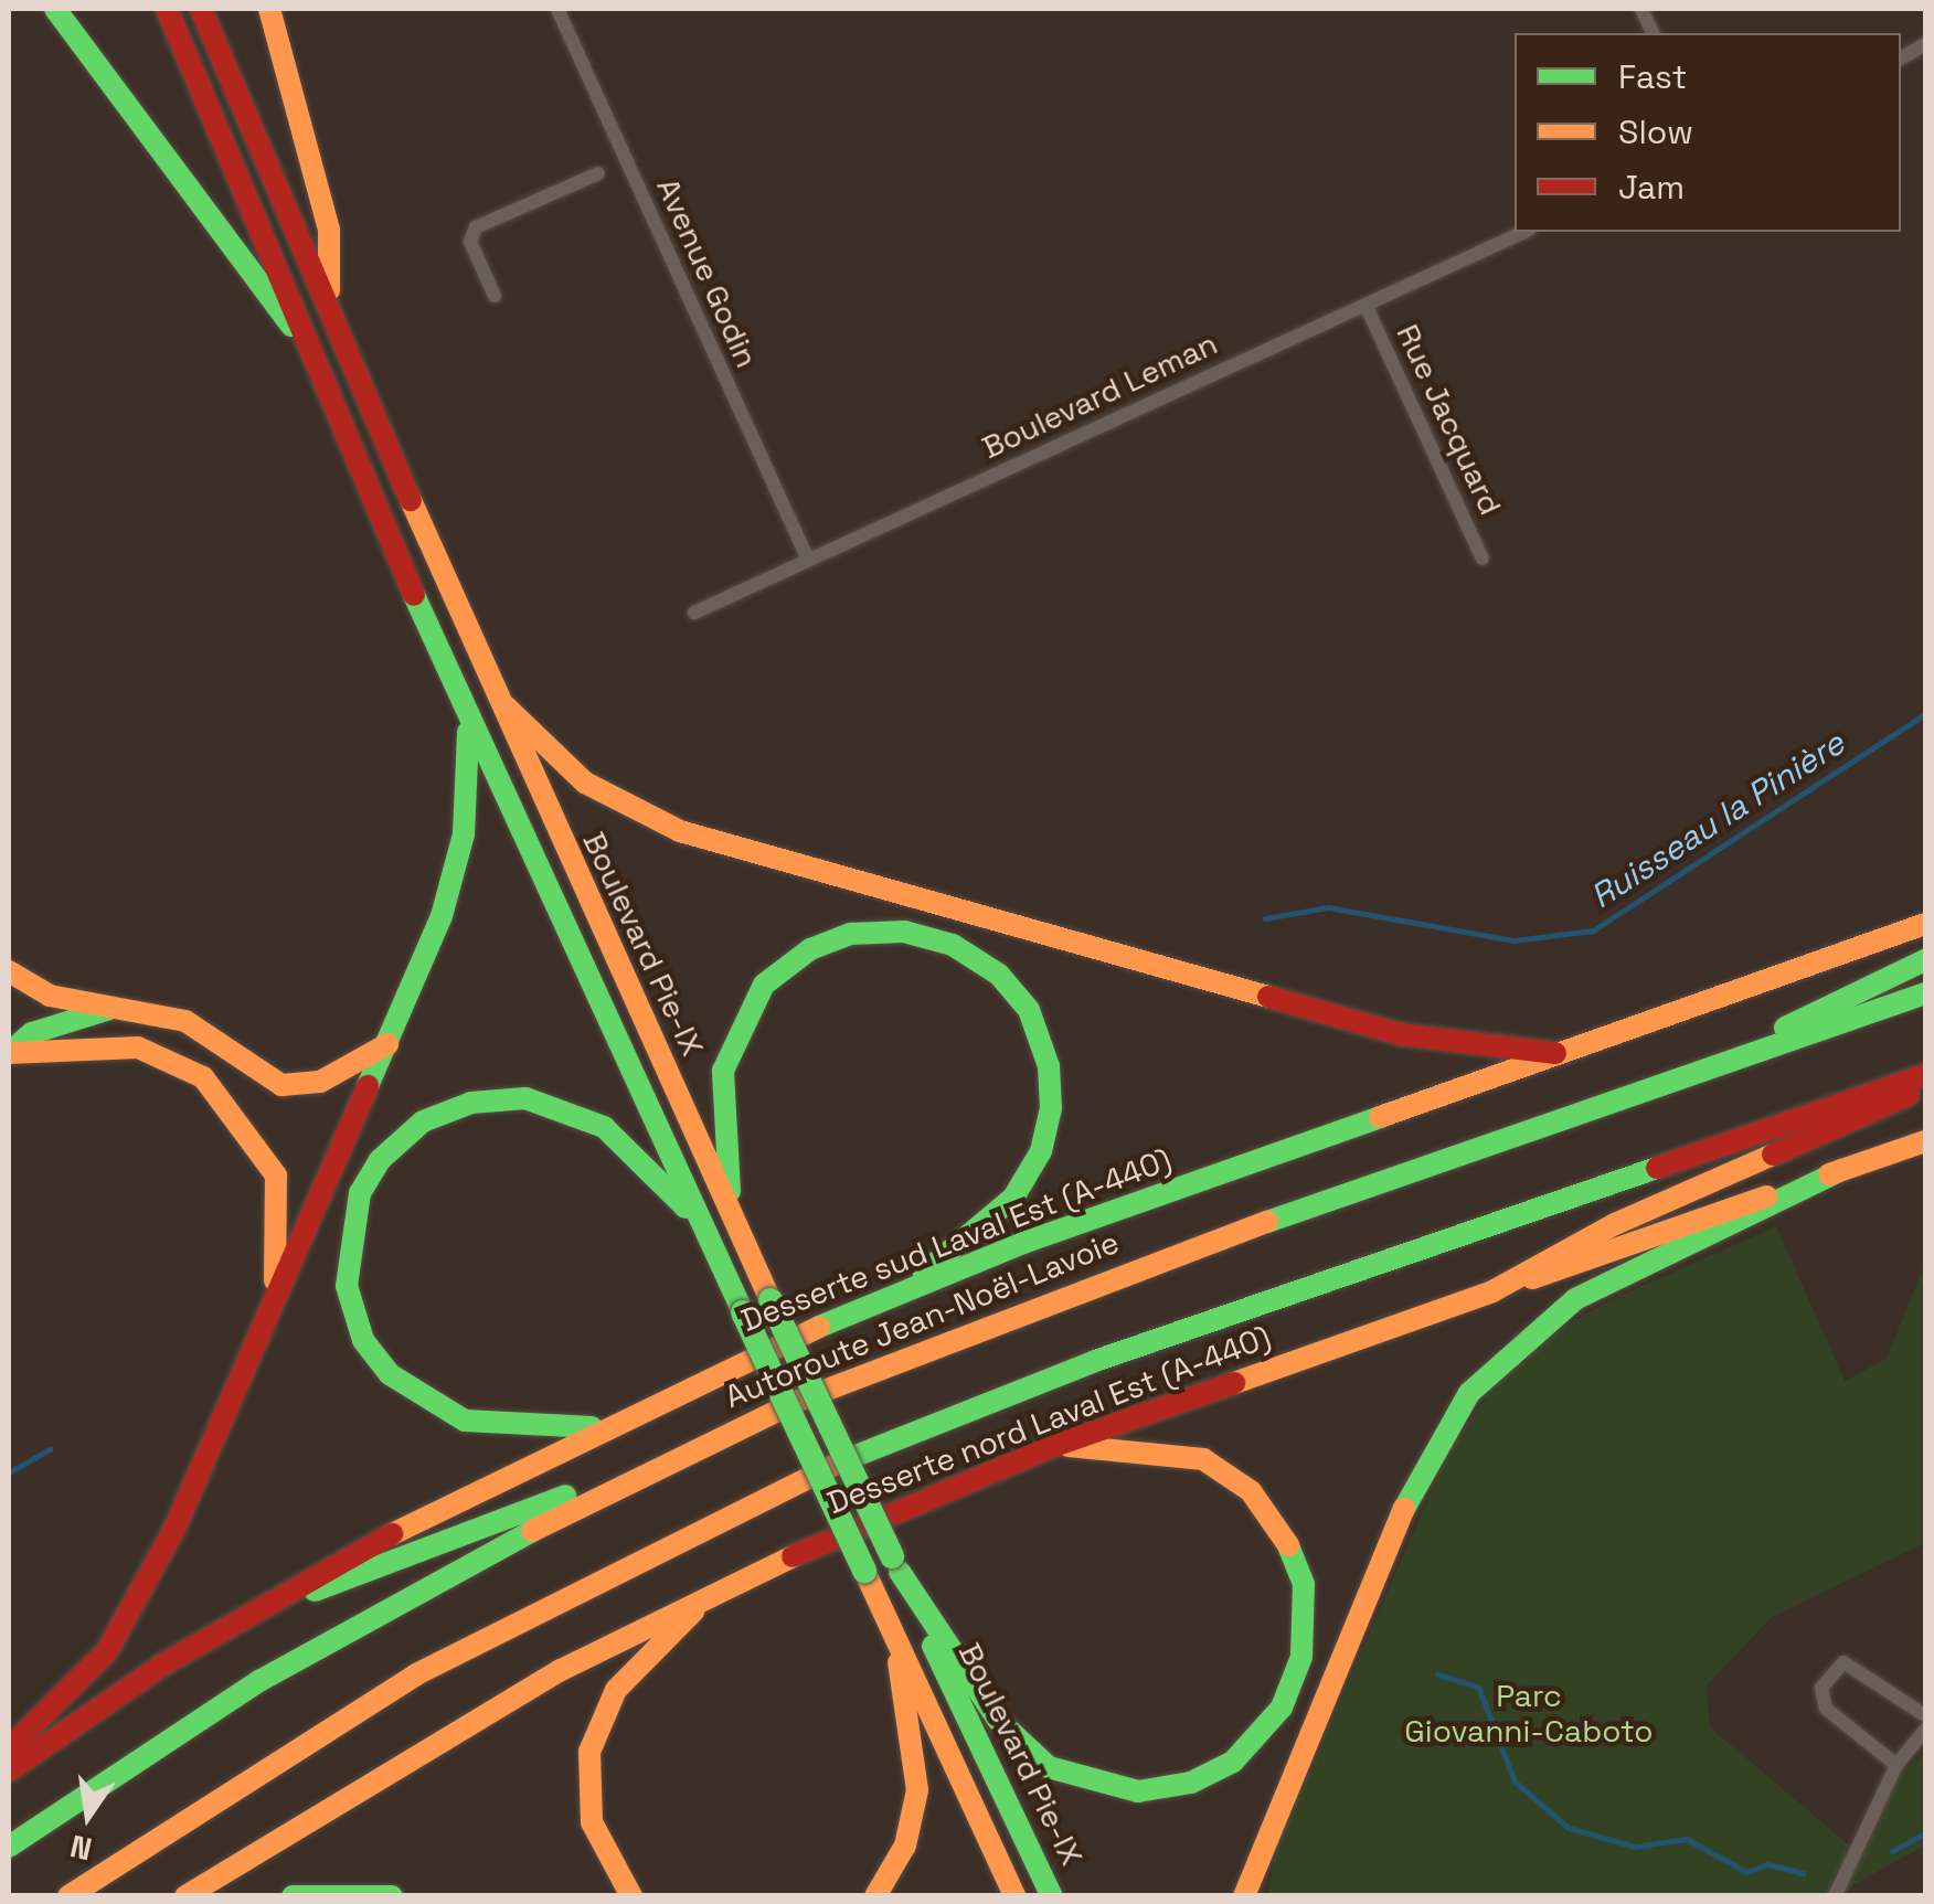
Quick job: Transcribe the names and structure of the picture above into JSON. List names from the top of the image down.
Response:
{
  "streets": {
    "main road": [
      "Boulevard Pie-IX",
      "Desserte sud Laval Est (A-440)",
      "Autoroute Jean-Noël-Lavoie",
      "Desserte nord Laval Est (A-440)"
    ],
    "street": ["Avenue Godin", "Boulevard Leman", "Rue Jacquard"]
  },
  "crossings": [
    ["Avenue Godin", "Boulevard Leman"],
    ["Boulevard Leman", "Rue Jacquard"]
  ],
  "water": ["Ruisseau la Pinière"],
  "parks": ["Parc Giovanni-Caboto"],
  "legend": ["Fast", "Slow", "Jam"],
  "north": "bottom"
}
